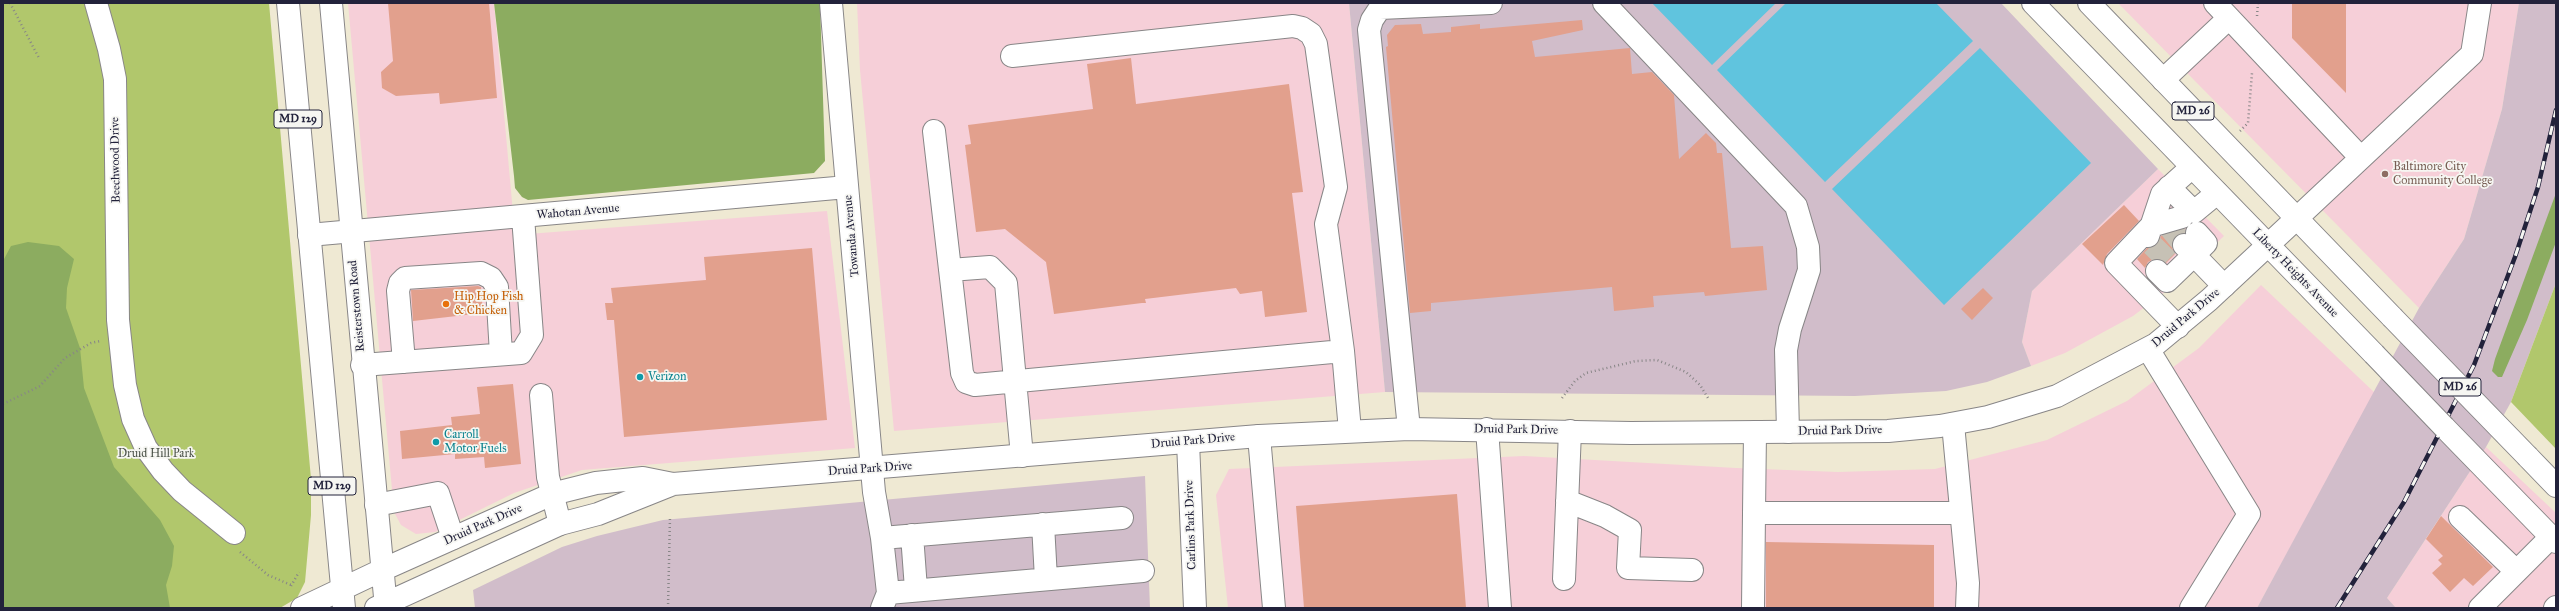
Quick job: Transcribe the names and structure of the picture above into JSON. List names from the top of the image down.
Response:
{
  "streets": {
    "main road": [
      "MD 26",
      "MD 129",
      "Beechwood Drive",
      "Wahotan Avenue",
      "Towanda Avenue",
      "Liberty Heights Avenue",
      "Reisterstown Road",
      "Druid Park Drive",
      "Carlins Park Drive"
    ]
  },
  "crossings": [
    ["MD 26", "Druid Park Drive"],
    ["MD 129", "Wahotan Avenue"],
    ["MD 129", "Druid Park Drive"],
    ["Wahotan Avenue", "Towanda Avenue"],
    ["Wahotan Avenue", "Reisterstown Road"],
    ["Towanda Avenue", "Druid Park Drive"],
    ["Liberty Heights Avenue", "Druid Park Drive"],
    ["Reisterstown Road", "Druid Park Drive"],
    ["Druid Park Drive", "Carlins Park Drive"]
  ],
  "parks": ["Druid Hill Park"],
  "places": [
    "Baltimore City Community College",
    "Hip Hop Fish & Chicken",
    "Verizon",
    "Carroll Motor Fuels"
  ]
}
